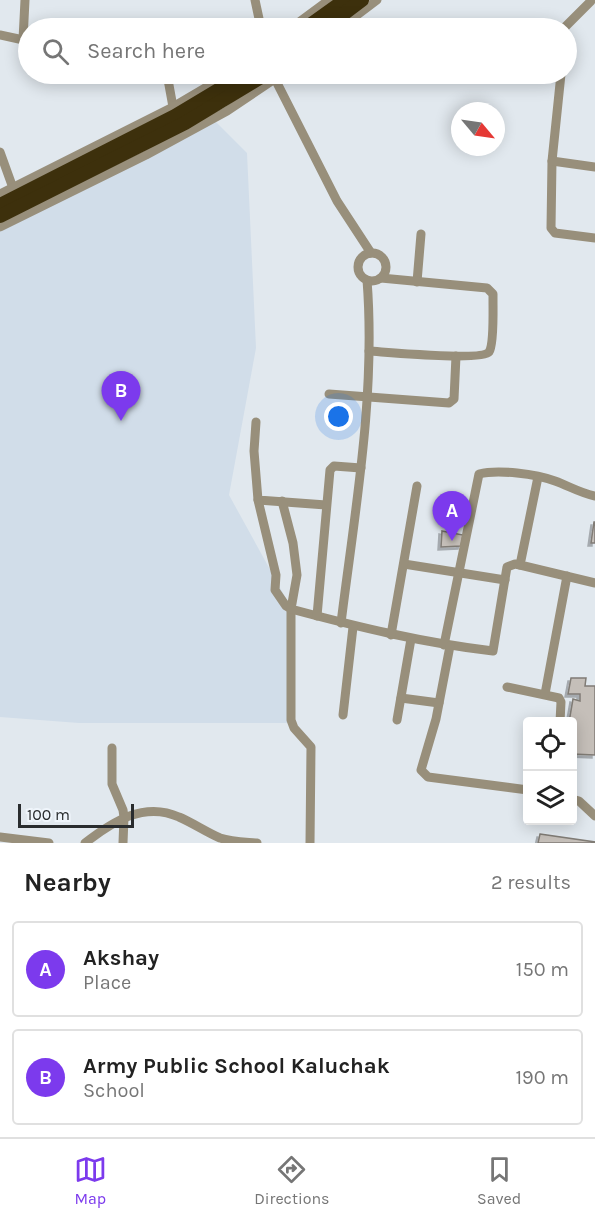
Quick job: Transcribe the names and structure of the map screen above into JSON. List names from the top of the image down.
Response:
{
  "scale_bar": "100 m",
  "north": "bottom right",
  "page": {
    "search": "Search here",
    "pins": ["B", "A"],
    "scale": "100 m",
    "heading": ["Nearby", "2 results"],
    "list": [
      {
        "mark": "A",
        "name": "Akshay",
        "note": "Place",
        "value": "150 m"
      },
      {
        "mark": "B",
        "name": "Army Public School Kaluchak",
        "note": "School",
        "value": "190 m"
      }
    ],
    "nav": ["Map", "Directions", "Saved"]
  }
}
